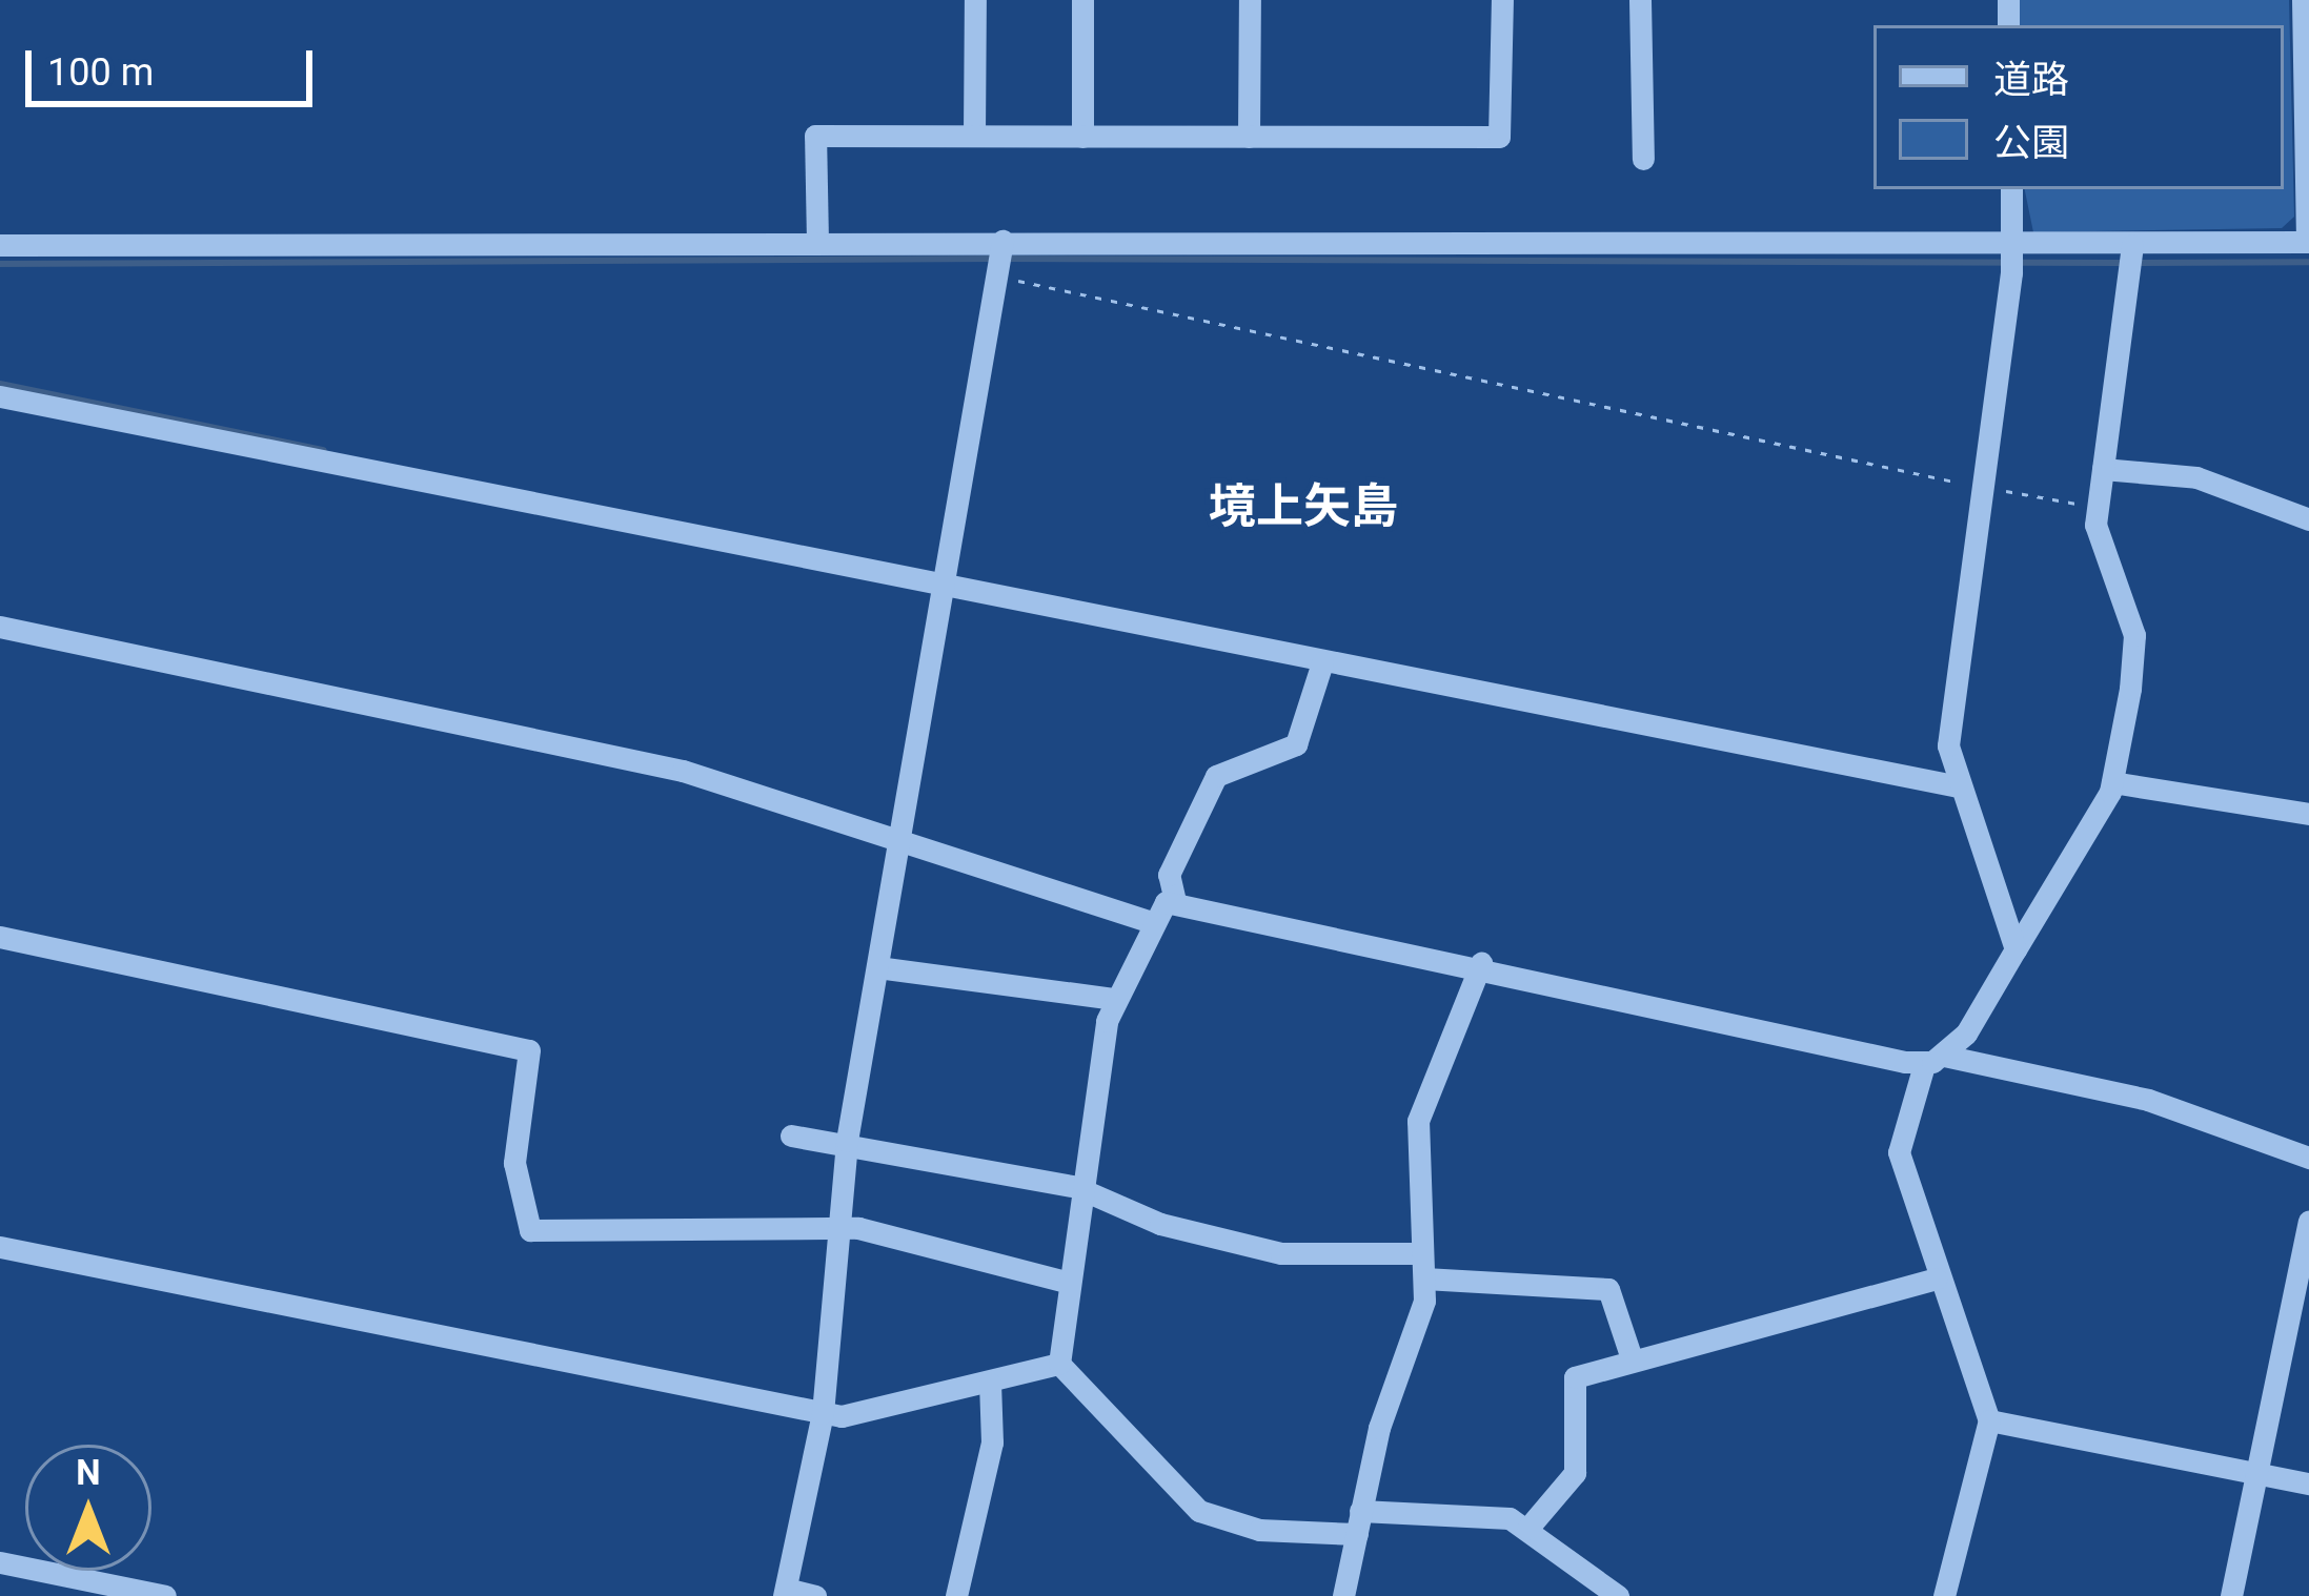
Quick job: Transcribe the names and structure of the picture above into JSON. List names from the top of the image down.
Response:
{
  "districts": ["境上矢島"],
  "legend": ["道路", "公園"],
  "scale_bar": "100 m",
  "north": "top"
}
